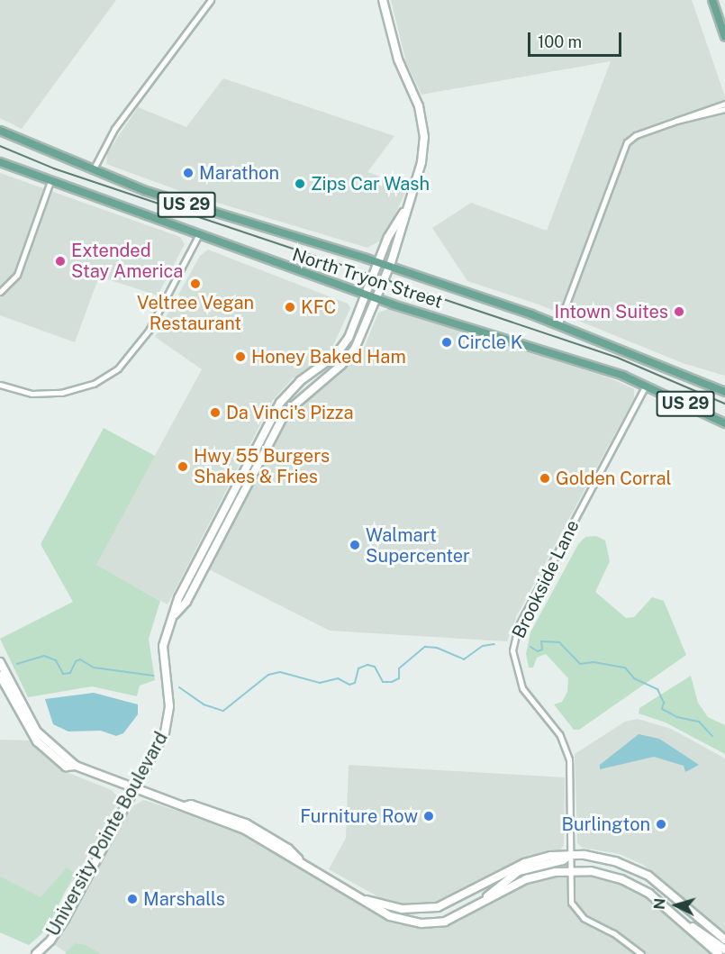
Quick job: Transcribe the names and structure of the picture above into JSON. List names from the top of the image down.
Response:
{
  "streets": {
    "main road": ["US 29", "North Tryon Street"],
    "street": ["Brookside Lane", "University Pointe Boulevard"]
  },
  "crossings": [
    ["North Tryon Street", "Brookside Lane"],
    ["North Tryon Street", "University Pointe Boulevard"]
  ],
  "places": [
    "Marathon",
    "Zips Car Wash",
    "Extended Stay America",
    "Veltree Vegan Restaurant",
    "KFC",
    "Intown Suites",
    "Circle K",
    "Honey Baked Ham",
    "Da Vinci's Pizza",
    "Hwy 55 Burgers Shakes & Fries",
    "Golden Corral",
    "Walmart Supercenter",
    "Furniture Row",
    "Burlington",
    "Marshalls"
  ],
  "scale_bar": "100 m",
  "north": "left"
}
